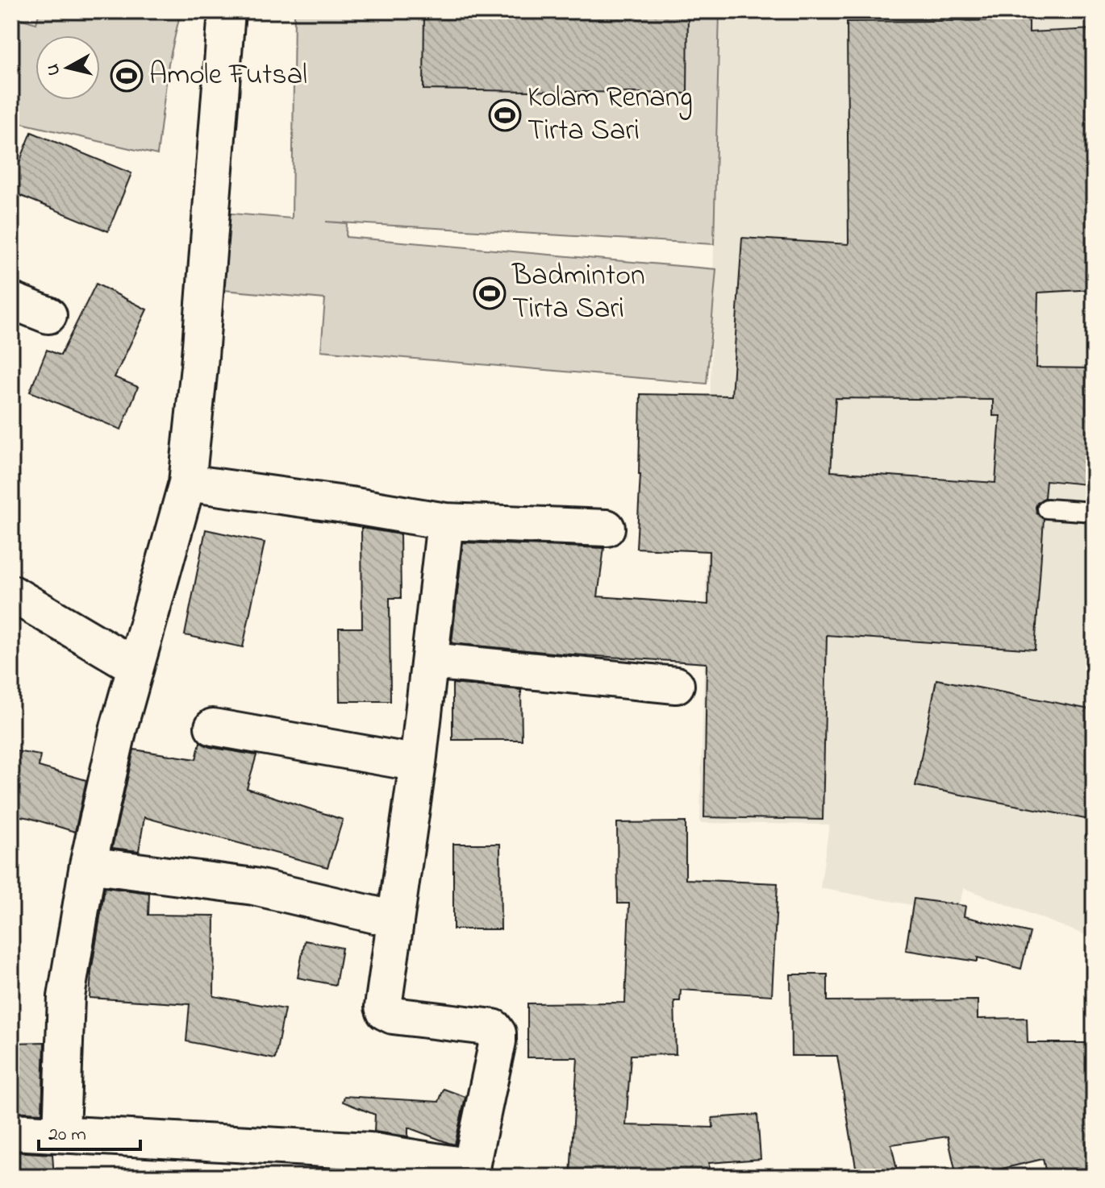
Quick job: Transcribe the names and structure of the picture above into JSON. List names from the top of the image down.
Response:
{
  "places": {
    "sports": ["Amole Futsal", "Kolam Renang Tirta Sari", "Badminton Tirta Sari"]
  },
  "scale_bar": "20 m",
  "north": "left"
}
